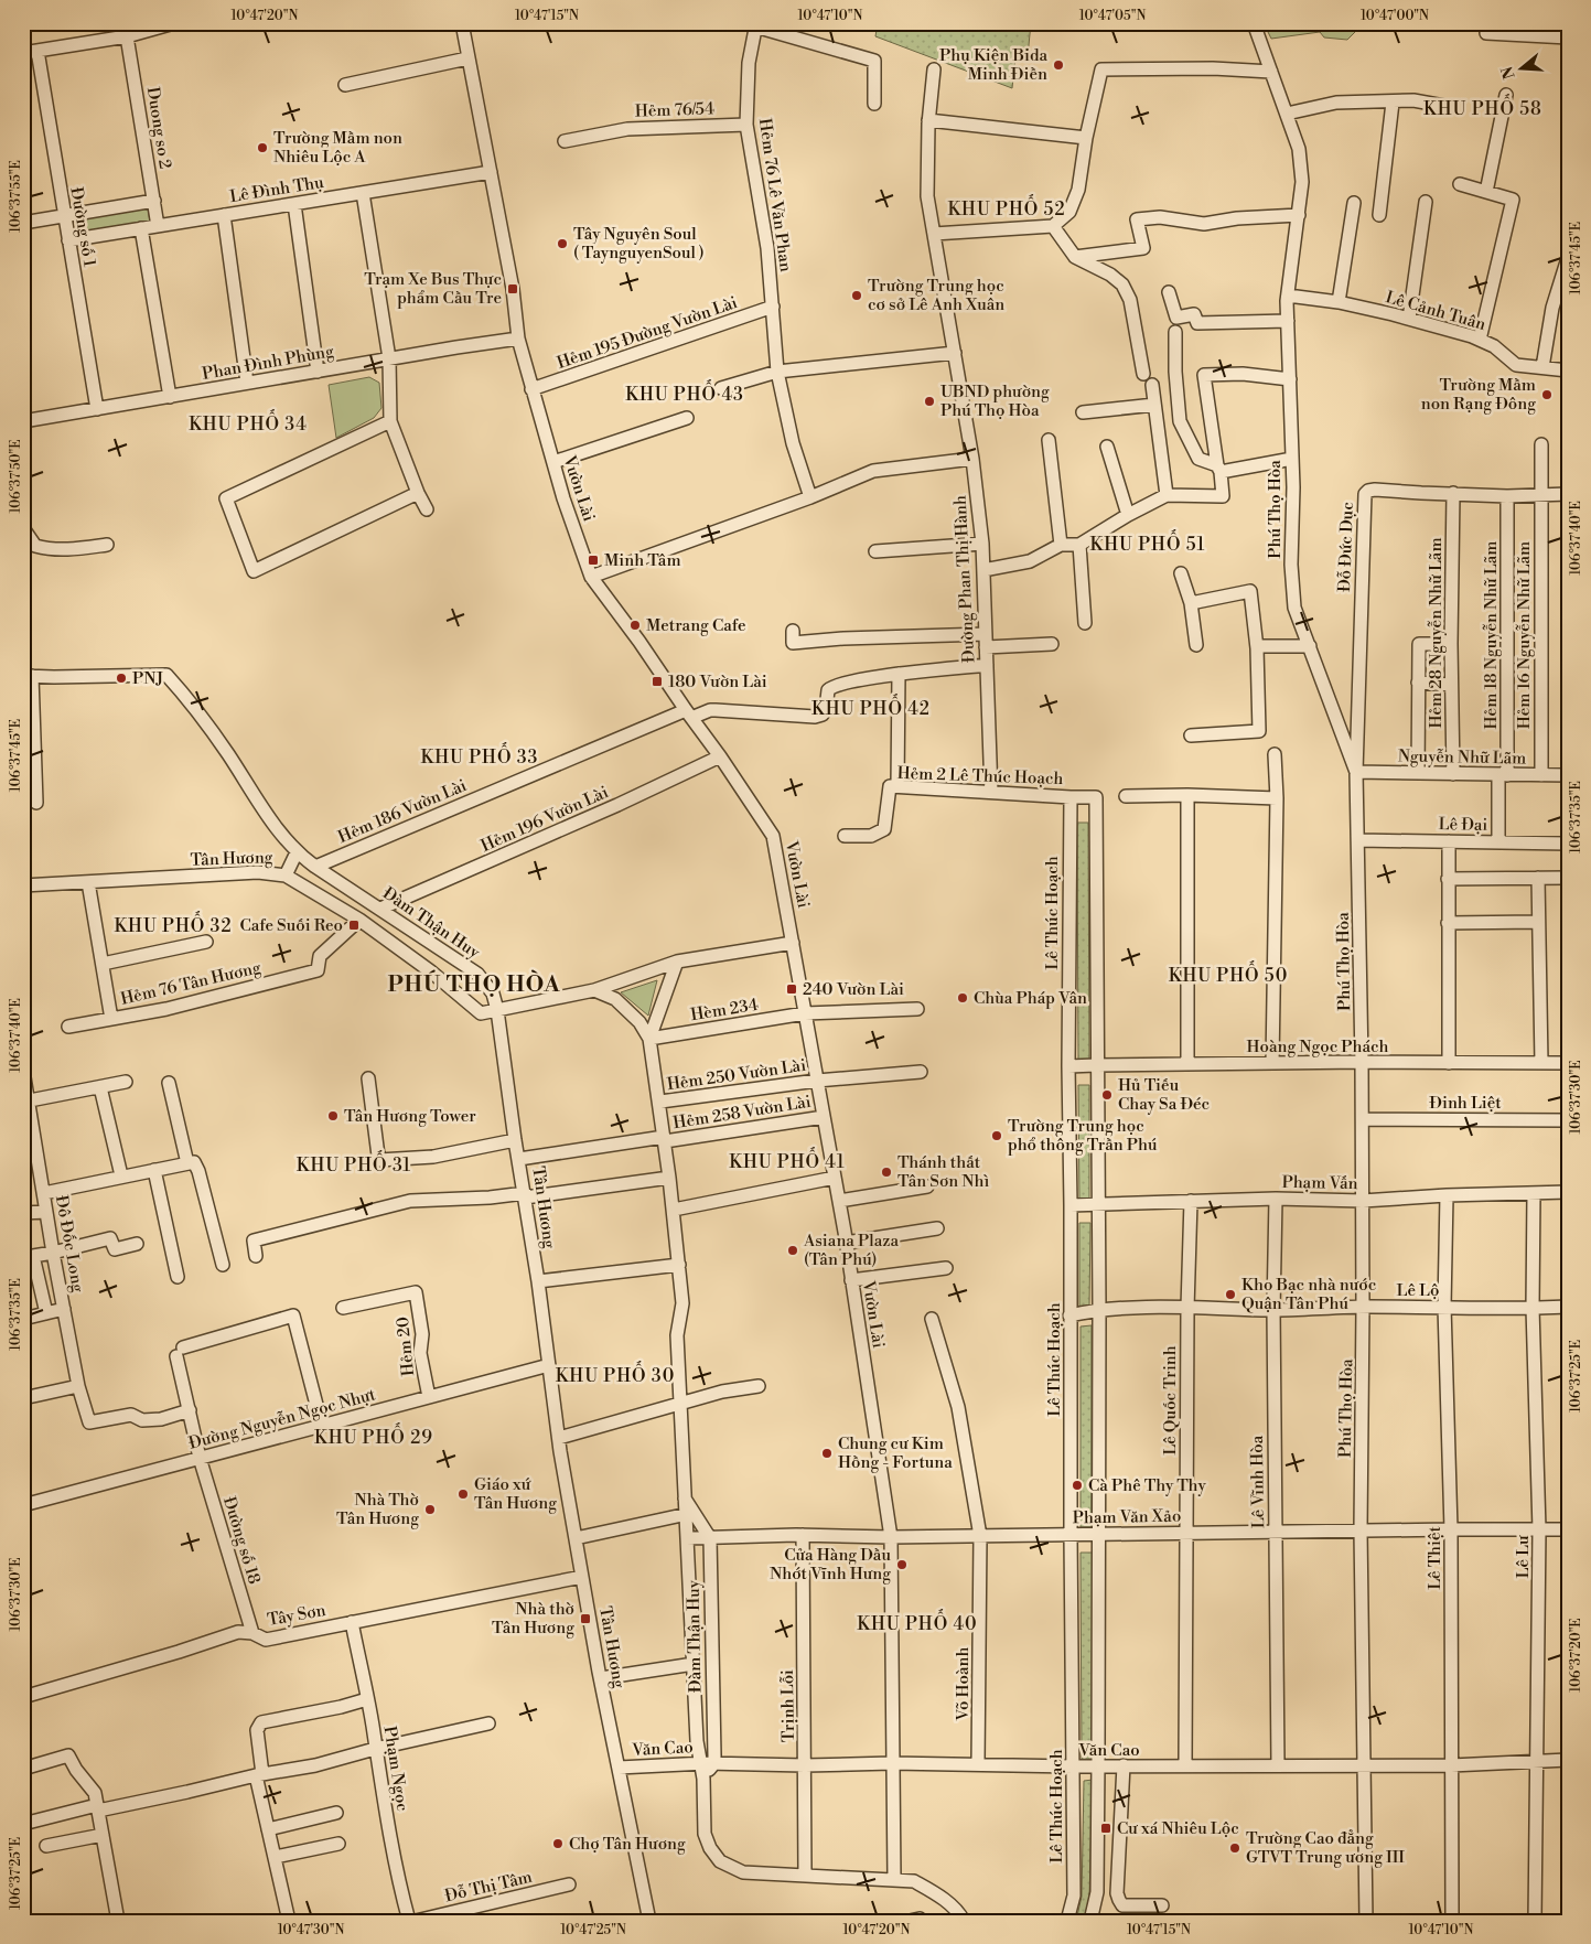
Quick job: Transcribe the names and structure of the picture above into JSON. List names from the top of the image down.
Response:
{
  "streets": {
    "street": [
      "Hẻm 76/54",
      "Duong so 2",
      "Lê Đình Thụ",
      "Hẻm 76 Lê Văn Phan",
      "Đường số 1",
      "Lê Cảnh Tuân",
      "Hẻm 195 Đường Vườn Lài",
      "Phan Đình Phùng",
      "Vườn Lài",
      "Phú Thọ Hòa",
      "Đỗ Đức Dục",
      "Đường Phan Thị Hành",
      "Hẻm 28 Nguyễn Nhữ Lãm",
      "Hẻm 18 Nguyễn Nhữ Lãm",
      "Hẻm 16 Nguyễn Nhữ Lãm",
      "Nguyễn Nhữ Lãm",
      "Hẻm 2 Lê Thúc Hoạch",
      "Hẻm 186 Vườn Lài",
      "Hẻm 196 Vườn Lài",
      "Lê Đại",
      "Tân Hương",
      "Lê Thúc Hoạch",
      "Đàm Thận Huy",
      "Hẻm 76 Tân Hương",
      "Hèm 234",
      "Hoàng Ngọc Phách",
      "Hẻm 250 Vườn Lài",
      "Đinh Liệt",
      "Hẻm 258 Vườn Lài",
      "Phạm Vấn",
      "Đô Đốc Long",
      "Lê Lộ",
      "Hẻm 20",
      "Lê Quốc Trinh",
      "Đường Nguyễn Ngọc Nhựt",
      "Lê Vĩnh Hòa",
      "Phạm Văn Xảo",
      "Đường số 18",
      "Lê Lư",
      "Lê Thiệt",
      "Tây Sơn",
      "Võ Hoành",
      "Trịnh Lỗi",
      "Văn Cao",
      "Phạm Ngọc",
      "Đỗ Thị Tâm"
    ]
  },
  "crossings": [
    ["Hẻm 76/54", "Hẻm 76 Lê Văn Phan"],
    ["Duong so 2", "Lê Đình Thụ"],
    ["Lê Đình Thụ", "Đường số 1"],
    ["Lê Đình Thụ", "Vườn Lài"],
    ["Hẻm 76 Lê Văn Phan", "Hẻm 195 Đường Vườn Lài"],
    ["Đường số 1", "Phan Đình Phùng"],
    ["Lê Cảnh Tuân", "Phú Thọ Hòa"],
    ["Hẻm 195 Đường Vườn Lài", "Vườn Lài"],
    ["Phan Đình Phùng", "Vườn Lài"],
    ["Vườn Lài", "Hẻm 186 Vườn Lài"],
    ["Vườn Lài", "Hẻm 196 Vườn Lài"],
    ["Vườn Lài", "Đàm Thận Huy"],
    ["Vườn Lài", "Hèm 234"],
    ["Vườn Lài", "Hẻm 250 Vườn Lài"],
    ["Vườn Lài", "Hẻm 258 Vườn Lài"],
    ["Vườn Lài", "Phạm Văn Xảo"],
    ["Vườn Lài", "Văn Cao"],
    ["Phú Thọ Hòa", "Đỗ Đức Dục"],
    ["Phú Thọ Hòa", "Nguyễn Nhữ Lãm"],
    ["Phú Thọ Hòa", "Lê Đại"],
    ["Phú Thọ Hòa", "Hoàng Ngọc Phách"],
    ["Phú Thọ Hòa", "Đinh Liệt"],
    ["Phú Thọ Hòa", "Phạm Vấn"],
    ["Phú Thọ Hòa", "Lê Lộ"],
    ["Phú Thọ Hòa", "Phạm Văn Xảo"],
    ["Phú Thọ Hòa", "Văn Cao"],
    ["Đỗ Đức Dục", "Hẻm 28 Nguyễn Nhữ Lãm"],
    ["Đỗ Đức Dục", "Hẻm 18 Nguyễn Nhữ Lãm"],
    ["Đỗ Đức Dục", "Hẻm 16 Nguyễn Nhữ Lãm"],
    ["Đỗ Đức Dục", "Nguyễn Nhữ Lãm"],
    ["Đường Phan Thị Hành", "Hẻm 2 Lê Thúc Hoạch"],
    ["Hẻm 28 Nguyễn Nhữ Lãm", "Nguyễn Nhữ Lãm"],
    ["Hẻm 18 Nguyễn Nhữ Lãm", "Nguyễn Nhữ Lãm"],
    ["Hẻm 18 Nguyễn Nhữ Lãm", "Lê Đại"],
    ["Hẻm 16 Nguyễn Nhữ Lãm", "Nguyễn Nhữ Lãm"],
    ["Hẻm 2 Lê Thúc Hoạch", "Lê Thúc Hoạch"],
    ["Hẻm 2 Lê Thúc Hoạch", "Hoàng Ngọc Phách"],
    ["Hẻm 186 Vườn Lài", "Đàm Thận Huy"],
    ["Hẻm 196 Vườn Lài", "Đàm Thận Huy"],
    ["Tân Hương", "Đàm Thận Huy"],
    ["Tân Hương", "Hẻm 76 Tân Hương"],
    ["Tân Hương", "Hẻm 258 Vườn Lài"],
    ["Tân Hương", "Đường Nguyễn Ngọc Nhựt"],
    ["Tân Hương", "Tây Sơn"],
    ["Tân Hương", "Văn Cao"],
    ["Lê Thúc Hoạch", "Hoàng Ngọc Phách"],
    ["Lê Thúc Hoạch", "Phạm Vấn"],
    ["Lê Thúc Hoạch", "Lê Lộ"],
    ["Lê Thúc Hoạch", "Phạm Văn Xảo"],
    ["Lê Thúc Hoạch", "Văn Cao"],
    ["Đàm Thận Huy", "Hèm 234"],
    ["Đàm Thận Huy", "Hẻm 250 Vườn Lài"],
    ["Đàm Thận Huy", "Hẻm 258 Vườn Lài"],
    ["Đàm Thận Huy", "Phạm Văn Xảo"],
    ["Đàm Thận Huy", "Trịnh Lỗi"],
    ["Đàm Thận Huy", "Văn Cao"],
    ["Phạm Vấn", "Lê Quốc Trinh"],
    ["Phạm Vấn", "Lê Vĩnh Hòa"],
    ["Phạm Vấn", "Lê Lư"],
    ["Phạm Vấn", "Lê Thiệt"],
    ["Đô Đốc Long", "Đường số 18"],
    ["Lê Lộ", "Lê Quốc Trinh"],
    ["Lê Lộ", "Lê Vĩnh Hòa"],
    ["Lê Lộ", "Lê Lư"],
    ["Lê Lộ", "Lê Thiệt"],
    ["Hẻm 20", "Đường Nguyễn Ngọc Nhựt"],
    ["Lê Quốc Trinh", "Phạm Văn Xảo"],
    ["Lê Quốc Trinh", "Văn Cao"],
    ["Đường Nguyễn Ngọc Nhựt", "Đường số 18"],
    ["Lê Vĩnh Hòa", "Phạm Văn Xảo"],
    ["Lê Vĩnh Hòa", "Văn Cao"],
    ["Phạm Văn Xảo", "Lê Lư"],
    ["Phạm Văn Xảo", "Lê Thiệt"],
    ["Phạm Văn Xảo", "Võ Hoành"],
    ["Phạm Văn Xảo", "Trịnh Lỗi"],
    ["Đường số 18", "Tây Sơn"],
    ["Lê Lư", "Văn Cao"],
    ["Lê Thiệt", "Văn Cao"],
    ["Tây Sơn", "Phạm Ngọc"],
    ["Võ Hoành", "Văn Cao"],
    ["Trịnh Lỗi", "Văn Cao"]
  ],
  "districts": [
    "KHU PHỐ 58",
    "KHU PHỐ 52",
    "KHU PHỐ 43",
    "KHU PHỐ 34",
    "KHU PHỐ 51",
    "KHU PHỐ 42",
    "KHU PHỐ 33",
    "KHU PHỐ 32",
    "KHU PHỐ 50",
    "PHÚ THỌ HÒA",
    "KHU PHỐ 41",
    "KHU PHỐ 31",
    "KHU PHỐ 30",
    "KHU PHỐ 29",
    "KHU PHỐ 40"
  ],
  "places": {
    "other": [
      "Phụ Kiện Bida Minh Điền",
      "Trường Mầm non Nhiêu Lộc A",
      "Tây Nguyên Soul ( TaynguyenSoul )",
      "Trường Trung học cơ sở Lê Anh Xuân",
      "Trường Mầm non Rạng Đông",
      "UBND phường Phú Thọ Hòa",
      "Metrang Cafe",
      "PNJ",
      "Chùa Pháp Vân",
      "Hủ Tiếu Chay Sa Đéc",
      "Tân Hương Tower",
      "Trường Trung học phổ thông Trần Phú",
      "Thánh thất Tân Sơn Nhì",
      "Asiana Plaza (Tân Phú)",
      "Kho Bạc nhà nước Quận Tân Phú",
      "Chung cư Kim Hồng - Fortuna",
      "Cà Phê Thy Thy",
      "Giáo xứ Tân Hương",
      "Nhà Thờ Tân Hương",
      "Cửa Hàng Dầu Nhớt Vĩnh Hưng",
      "Chợ Tân Hương",
      "Trường Cao đẳng GTVT Trung ương III"
    ],
    "transit": [
      "Trạm Xe Bus Thực phẩm Cầu Tre",
      "Minh Tâm",
      "180 Vườn Lài",
      "Cafe Suối Reo",
      "240 Vườn Lài",
      "Nhà thờ Tân Hương",
      "Cư xá Nhiêu Lộc"
    ]
  },
  "north": "left",
  "coordinates": [
    "10°47'20\"N",
    "10°47'15\"N",
    "10°47'10\"N",
    "10°47'05\"N",
    "10°47'00\"N",
    "106°37'55\"E",
    "106°37'45\"E",
    "106°37'50\"E",
    "106°37'40\"E",
    "106°37'35\"E",
    "106°37'30\"E",
    "106°37'25\"E",
    "106°37'20\"E",
    "10°47'30\"N",
    "10°47'25\"N"
  ]
}
